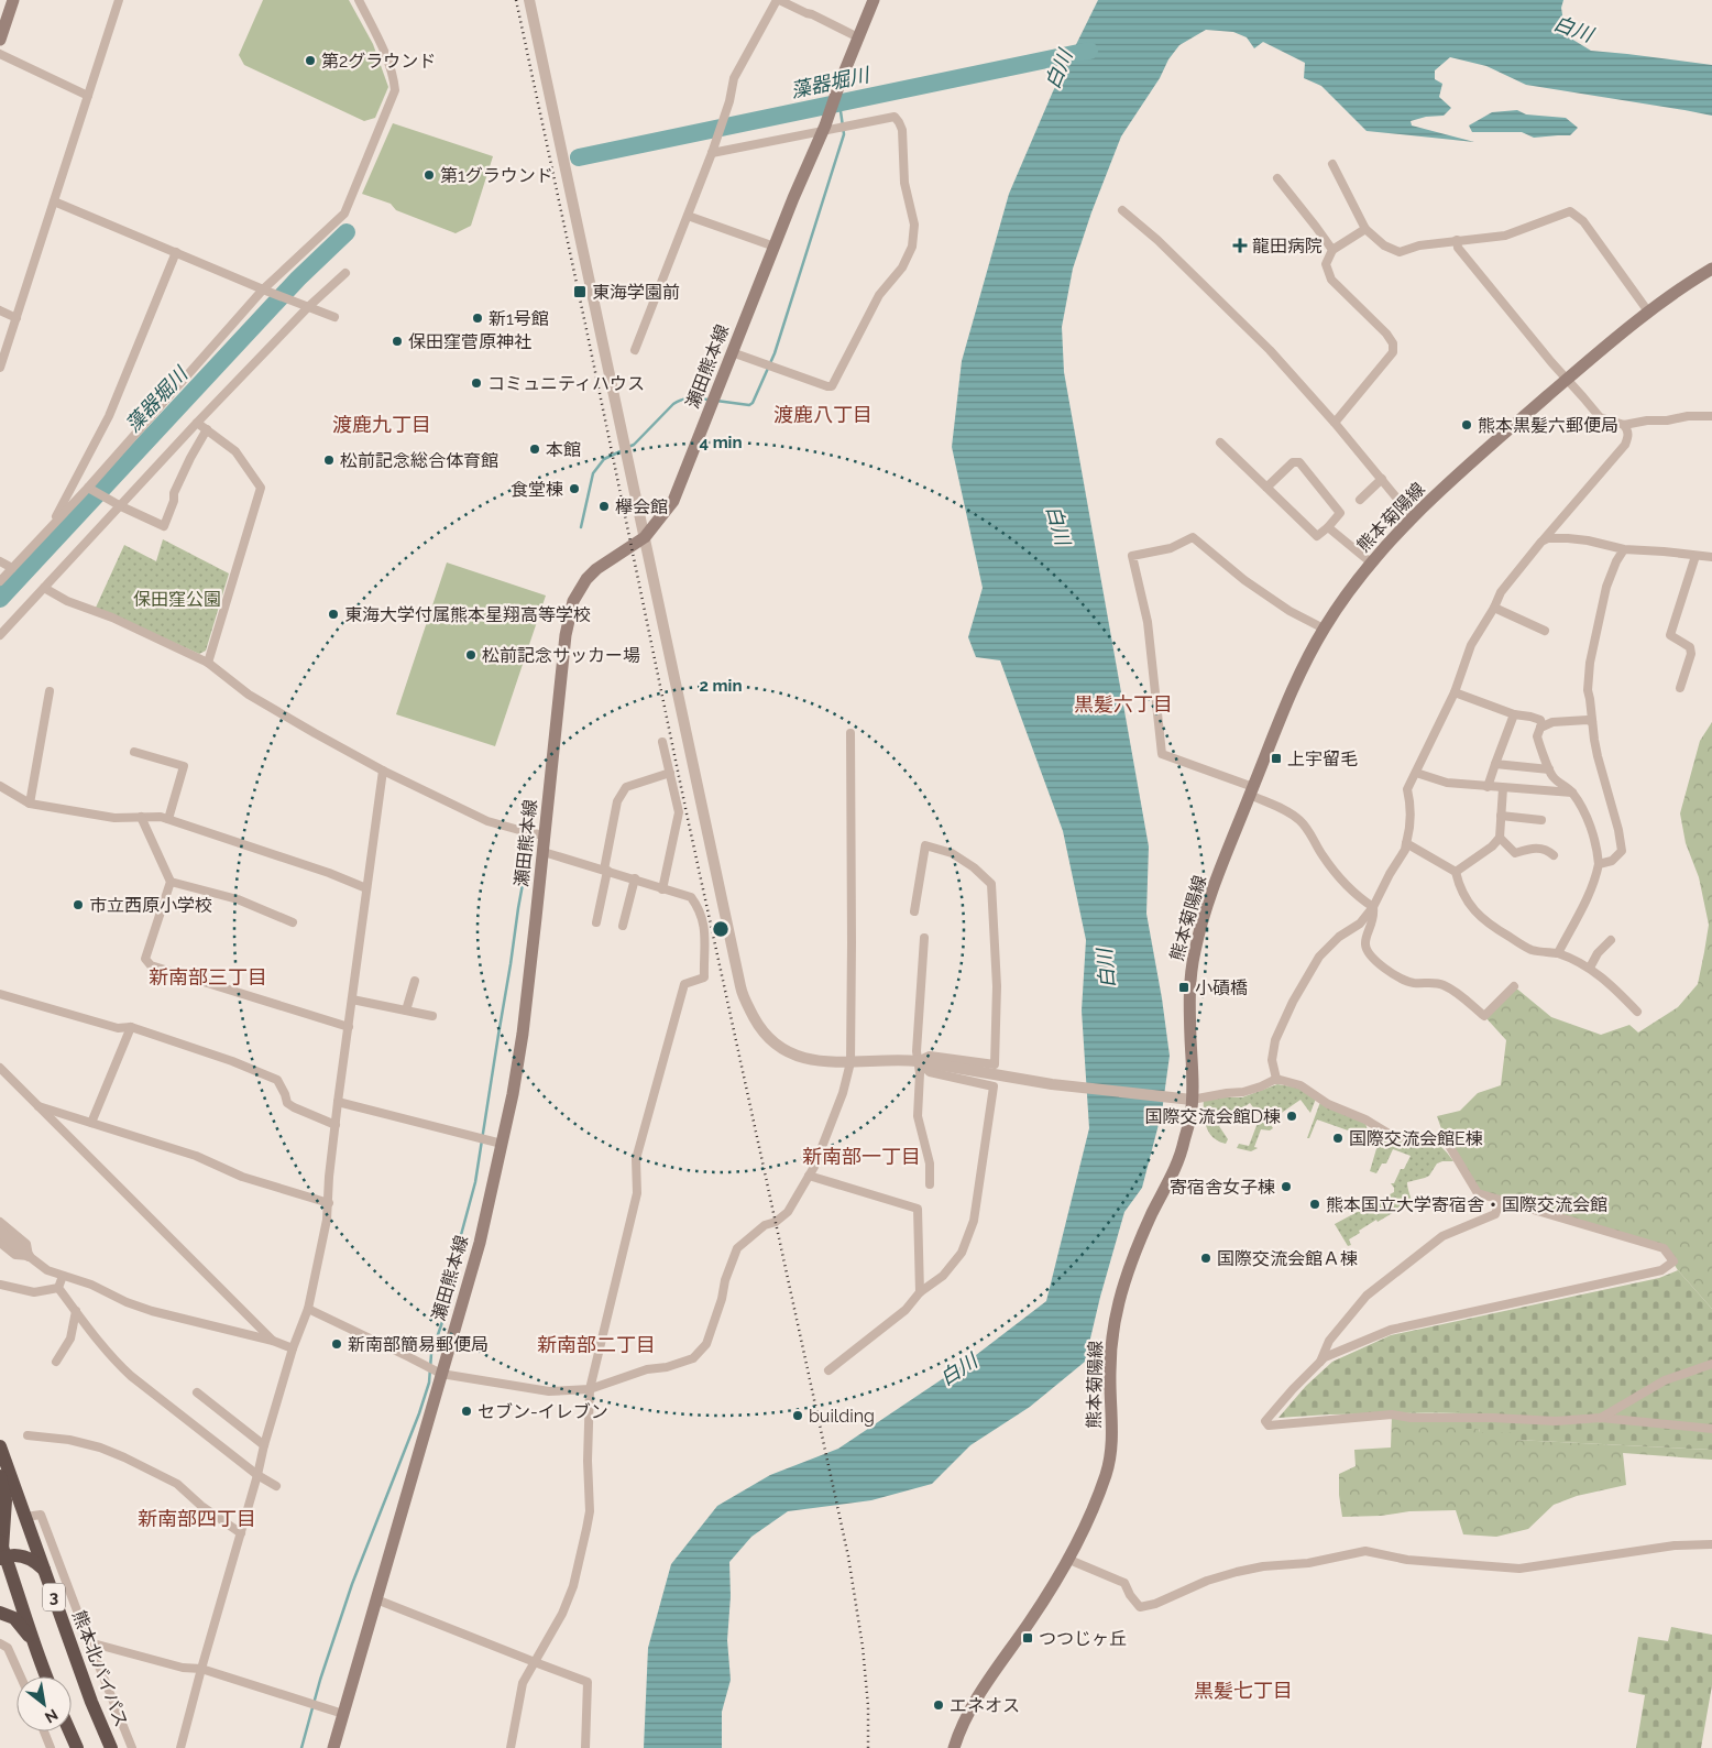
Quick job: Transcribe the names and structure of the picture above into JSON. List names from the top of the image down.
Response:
{
  "streets": {
    "highway": ["3", "熊本北バイパス"],
    "main road": ["瀬田熊本線", "熊本菊陽線"]
  },
  "districts": [
    "渡鹿八丁目",
    "渡鹿九丁目",
    "黒髪六丁目",
    "新南部三丁目",
    "新南部一丁目",
    "新南部二丁目",
    "新南部四丁目",
    "黒髪七丁目"
  ],
  "water": ["白川", "藻器堀川"],
  "parks": ["保田窪公園"],
  "places": {
    "other": [
      "第2グラウンド",
      "第1グラウンド",
      "新1号館",
      "保田窪菅原神社",
      "コミュニティハウス",
      "熊本黒髪六郵便局",
      "本館",
      "松前記念総合体育館",
      "食堂棟",
      "欅会館",
      "東海大学付属熊本星翔高等学校",
      "松前記念サッカー場",
      "市立西原小学校",
      "国際交流会館D棟",
      "国際交流会館E棟",
      "寄宿舎女子棟",
      "熊本国立大学寄宿舎・国際交流会館",
      "国際交流会館Ａ棟",
      "新南部簡易郵便局",
      "セブン-イレブン",
      "building",
      "エネオス"
    ],
    "health": ["龍田病院"],
    "transit": [
      "東海学園前",
      "上宇留毛",
      "小磧橋",
      "つつじヶ丘"
    ]
  },
  "north": "bottom right",
  "rings": ["4 min", "2 min"]
}
